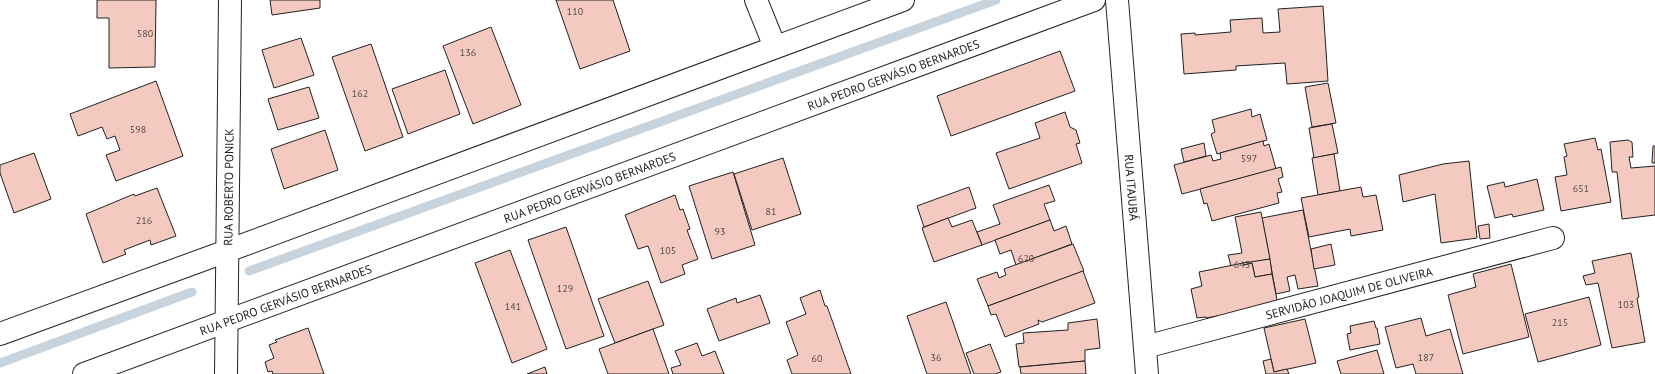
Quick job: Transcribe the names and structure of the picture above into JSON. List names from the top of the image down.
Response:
{
  "streets": {
    "street": [
      "RUA PEDRO GERVÁSIO BERNARDES",
      "RUA ROBERTO PONICK",
      "RUA ITAJUBÁ",
      "SERVIDÃO JOAQUIM DE OLIVEIRA"
    ]
  },
  "crossings": [
    ["RUA PEDRO GERVÁSIO BERNARDES", "RUA ROBERTO PONICK"],
    ["RUA ITAJUBÁ", "SERVIDÃO JOAQUIM DE OLIVEIRA"]
  ],
  "house_numbers": [
    "110",
    "580",
    "136",
    "162",
    "598",
    "597",
    "651",
    "81",
    "216",
    "93",
    "105",
    "620",
    "643",
    "129",
    "103",
    "141",
    "215",
    "36",
    "187",
    "60"
  ]
}
